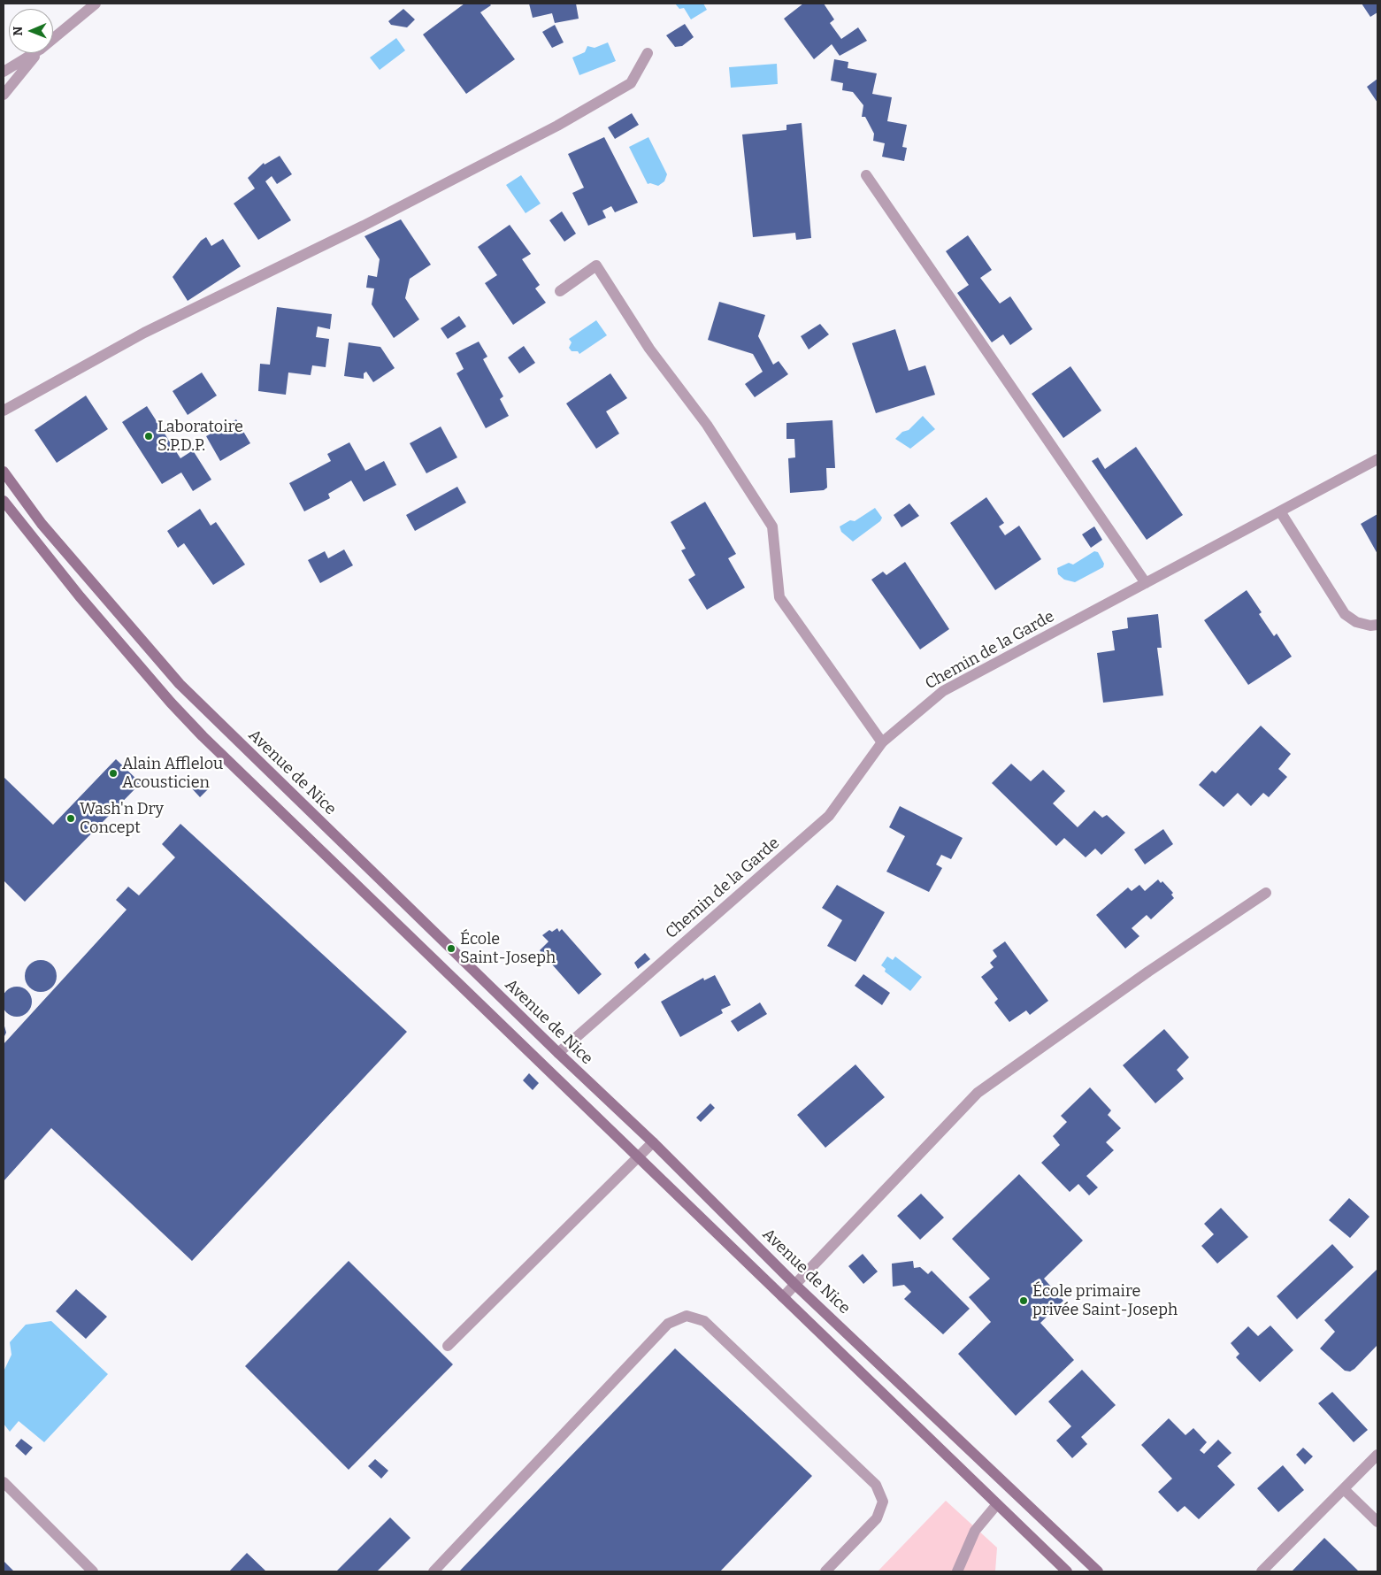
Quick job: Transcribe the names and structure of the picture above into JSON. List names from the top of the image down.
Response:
{
  "streets": {
    "main road": ["Avenue de Nice"],
    "street": ["Chemin de la Garde"]
  },
  "crossings": [
    ["Chemin de la Garde", "Avenue de Nice"]
  ],
  "places": [
    "Laboratoire S.P.D.P.",
    "Alain Afflelou Acousticien",
    "Wash'n Dry Concept",
    "École Saint-Joseph",
    "École primaire privée Saint-Joseph"
  ],
  "north": "left"
}
